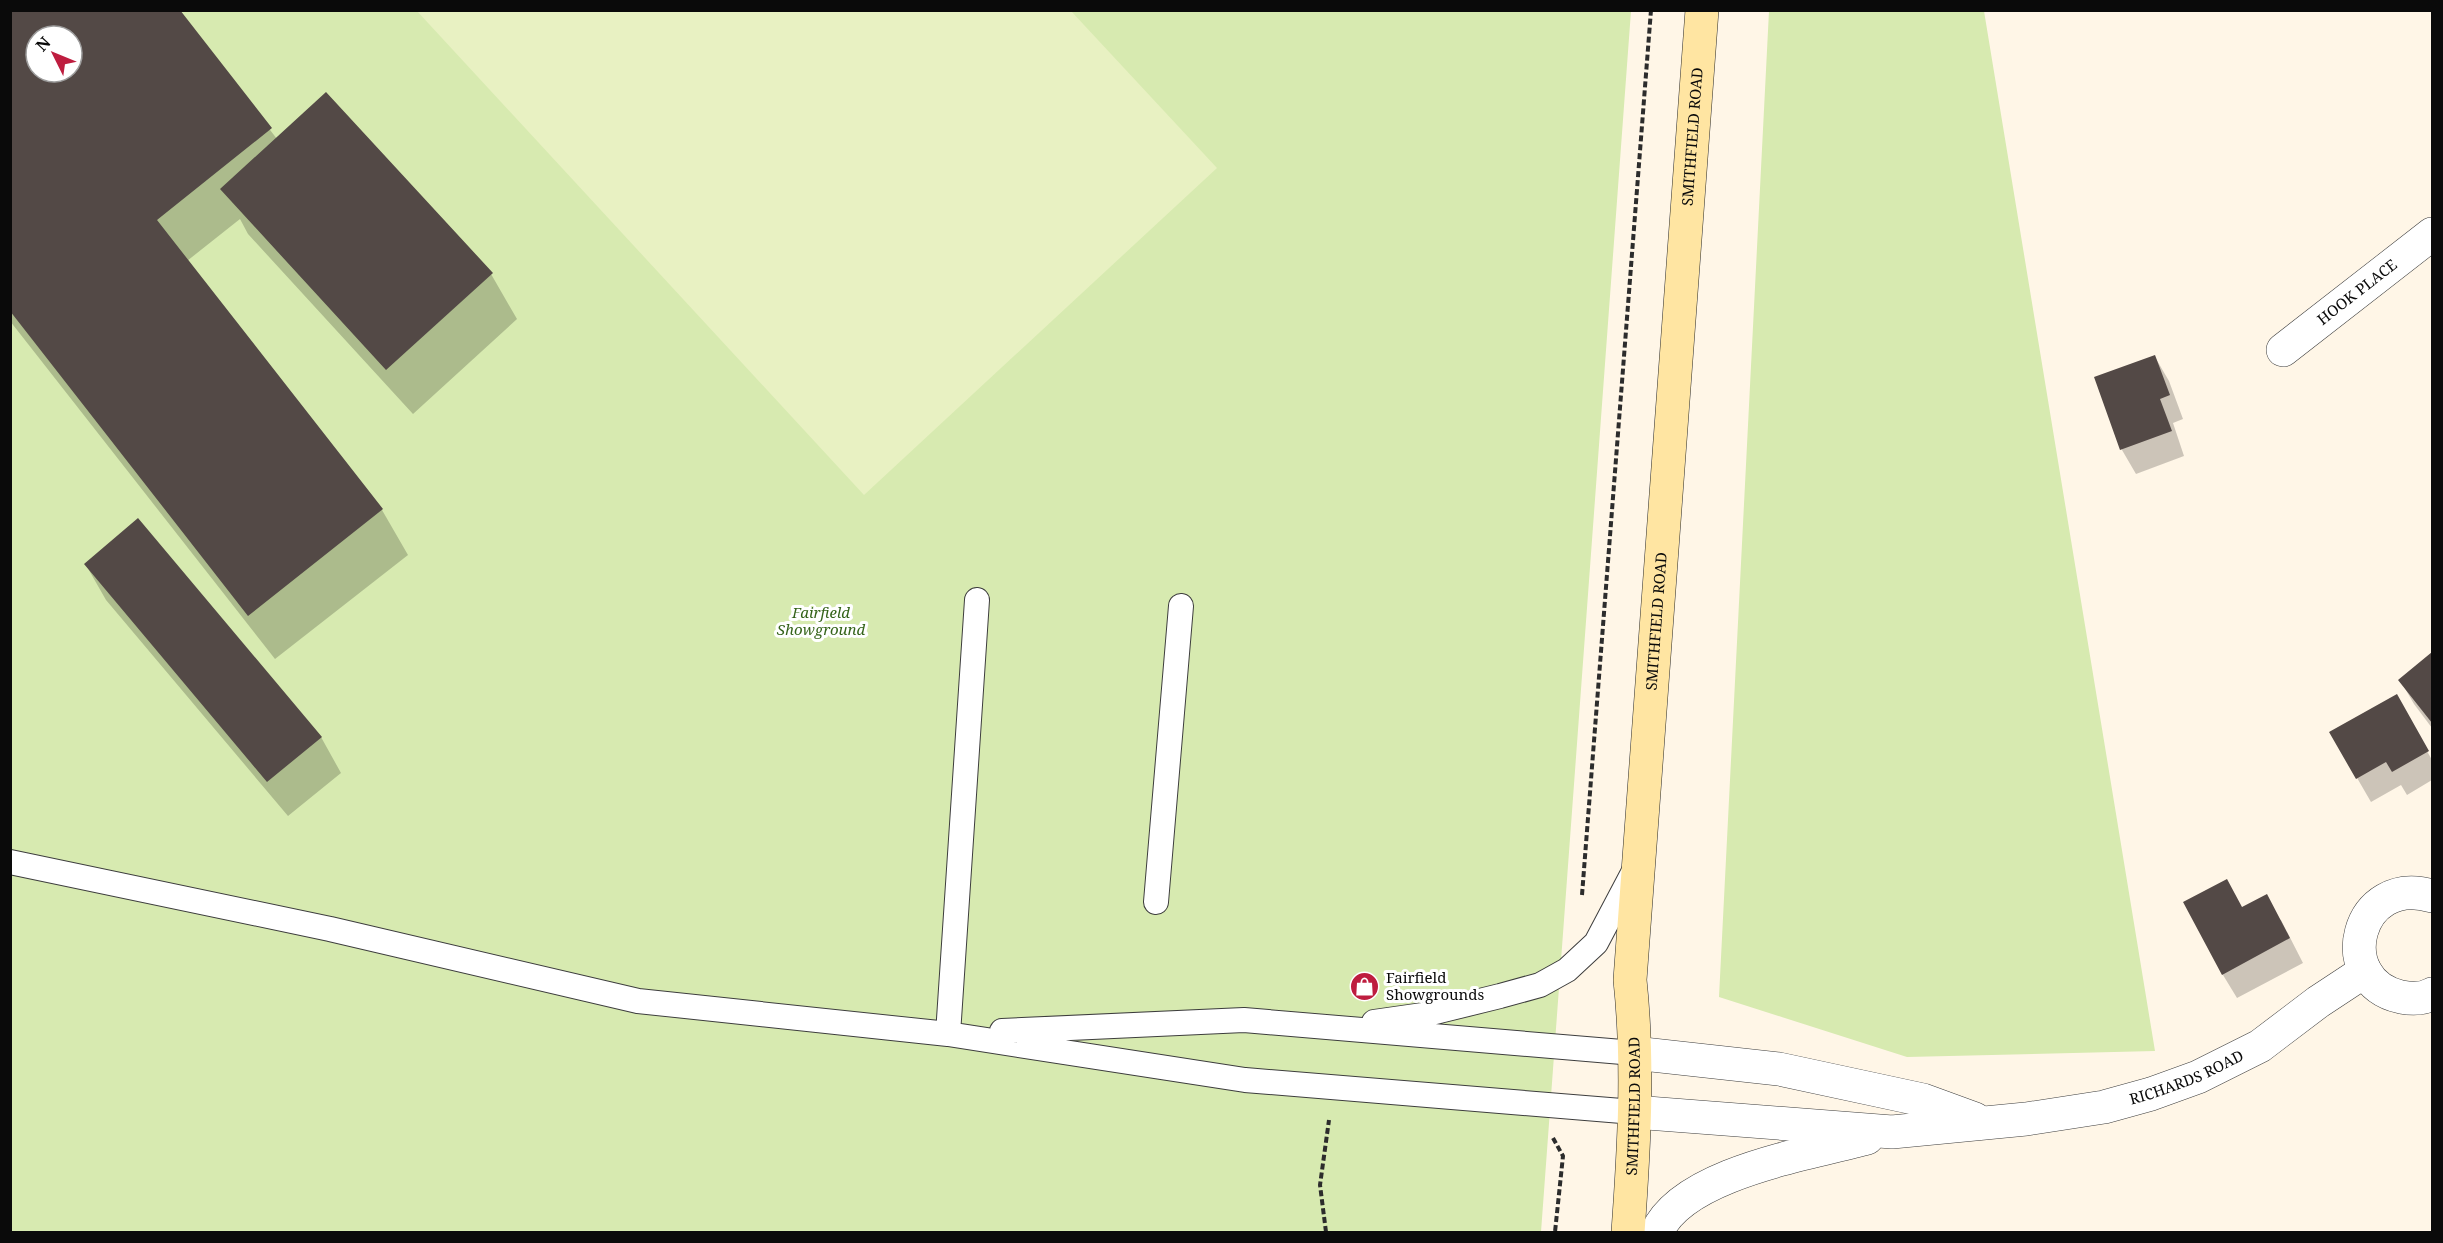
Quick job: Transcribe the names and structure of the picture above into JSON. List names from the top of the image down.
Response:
{
  "streets": {
    "main road": ["SMITHFIELD ROAD"],
    "street": ["HOOK PLACE", "RICHARDS ROAD"]
  },
  "crossings": [
    ["SMITHFIELD ROAD", "RICHARDS ROAD"]
  ],
  "parks": ["Fairfield Showground"],
  "places": {
    "shop": ["Fairfield Showgrounds"]
  },
  "north": "top left"
}
